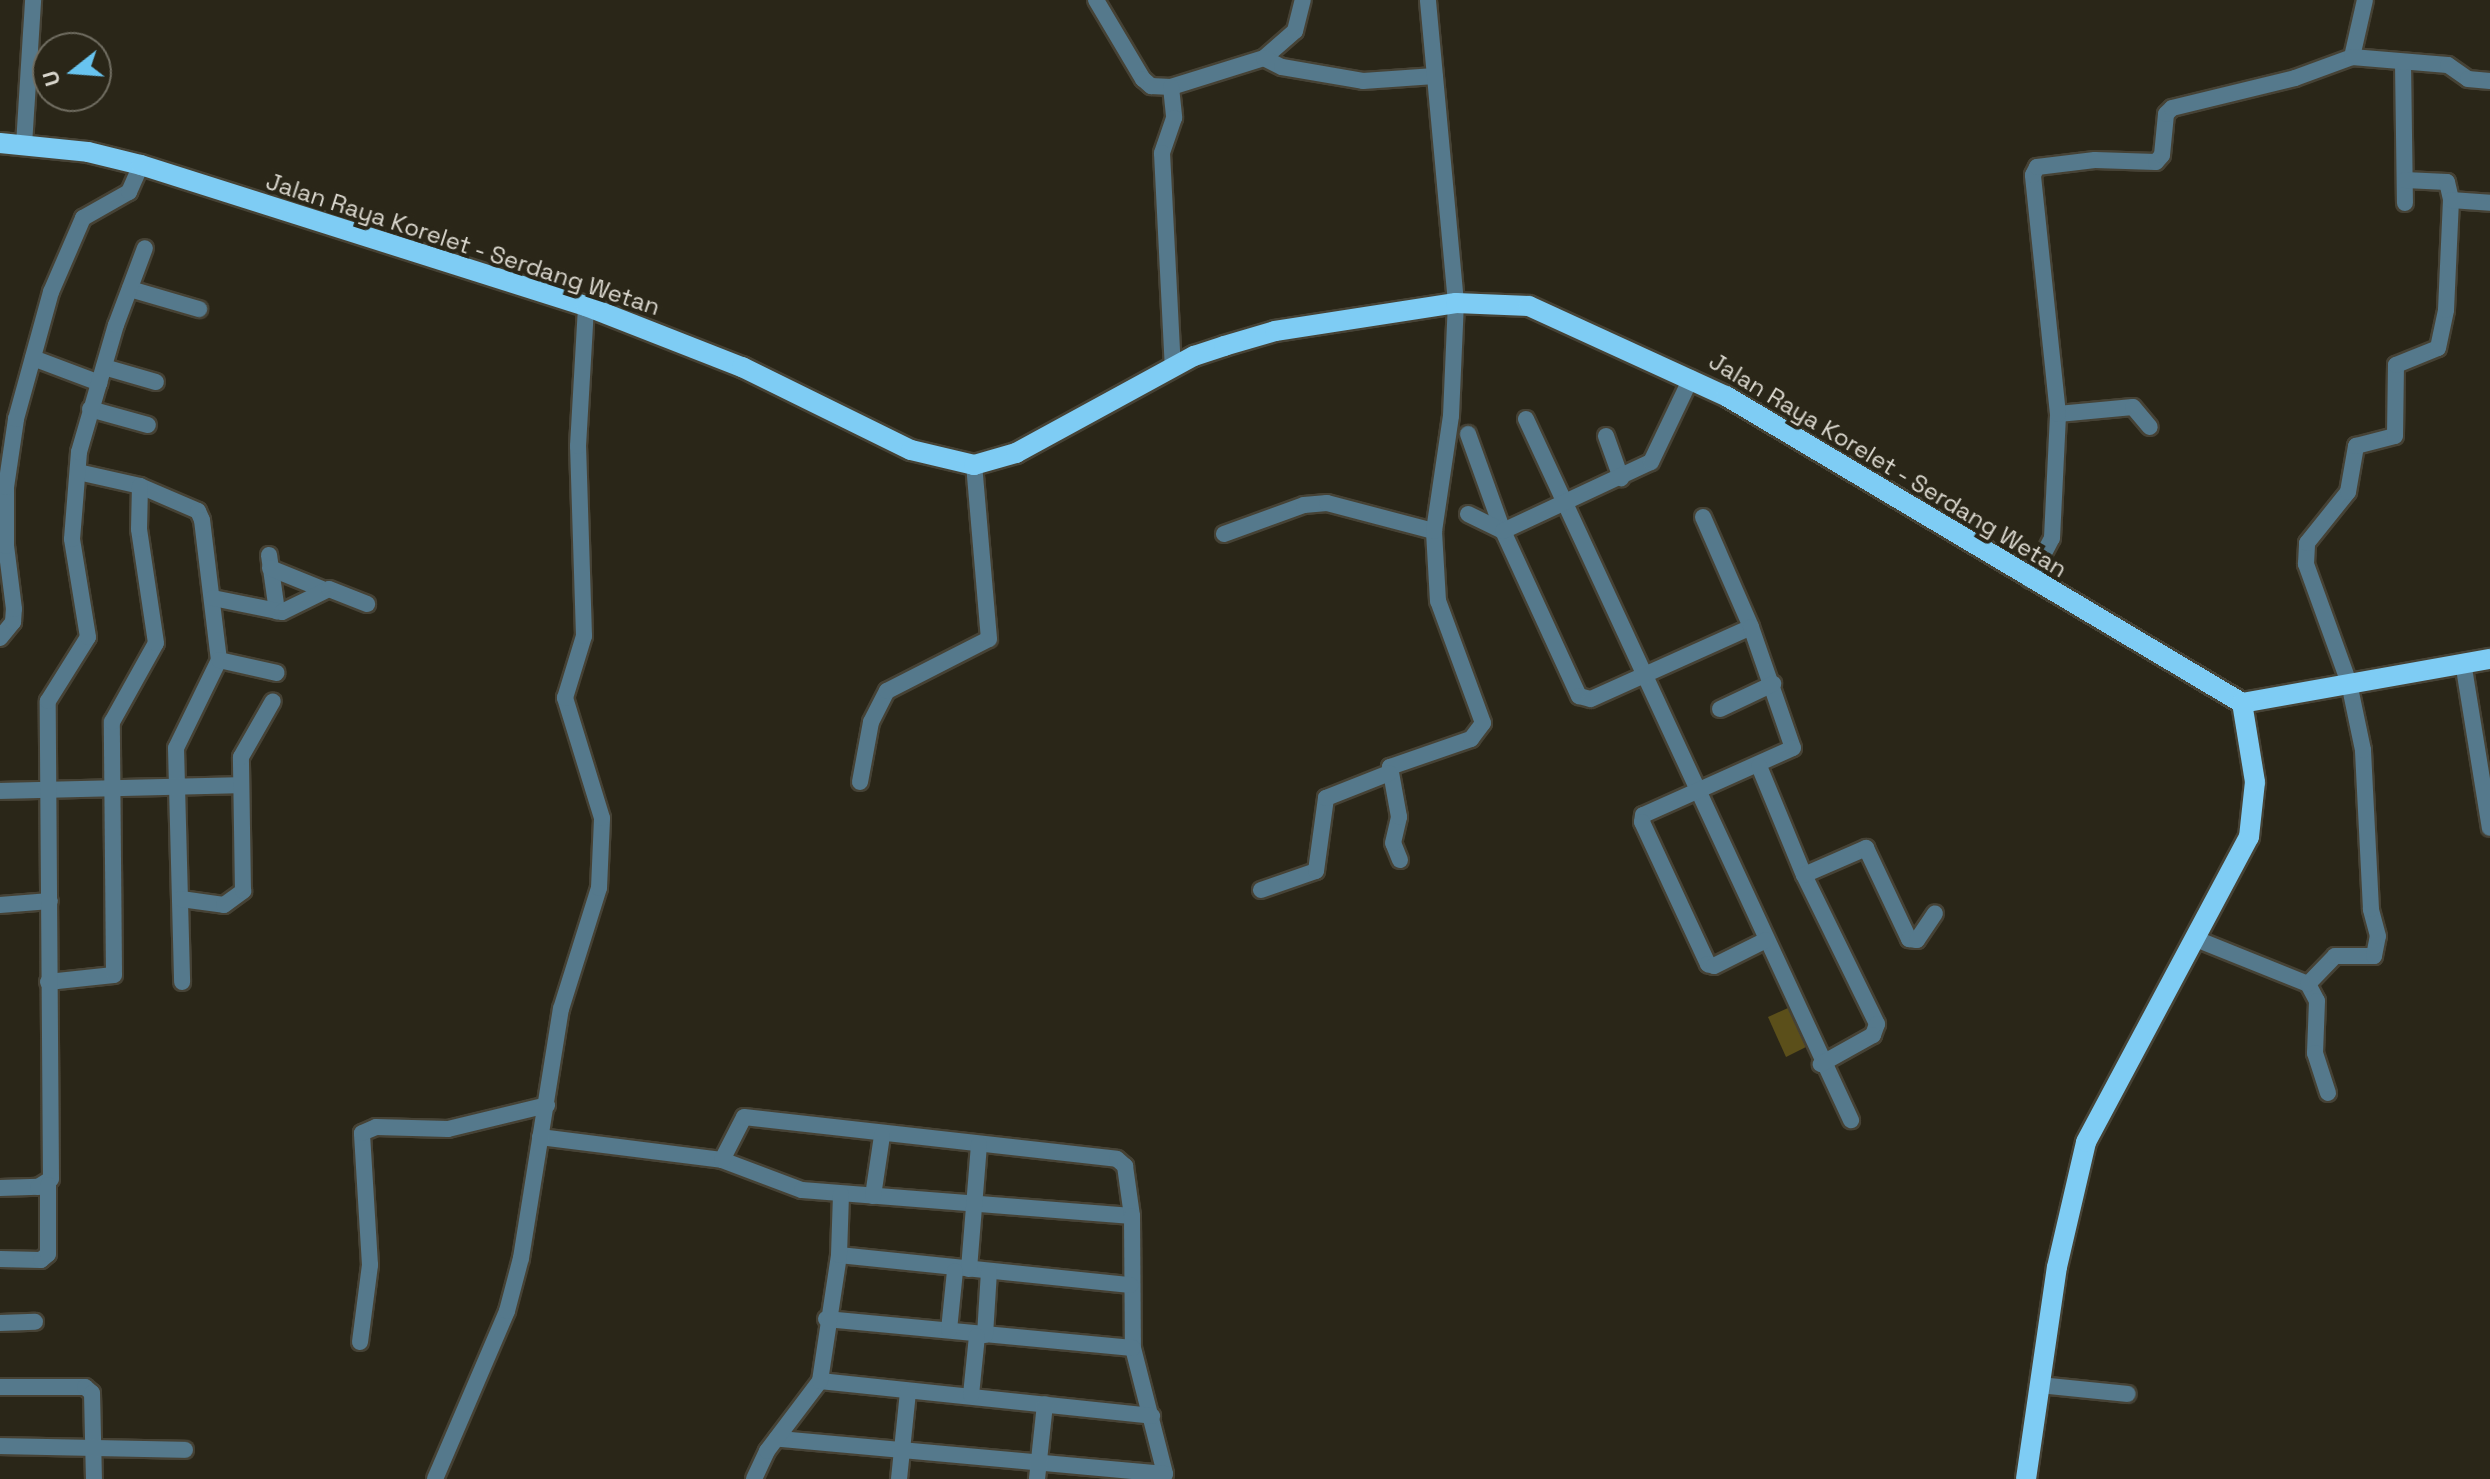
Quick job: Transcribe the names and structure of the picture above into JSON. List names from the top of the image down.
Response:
{
  "streets": {
    "main road": ["Jalan Raya Korelet - Serdang Wetan"]
  },
  "north": "left"
}
